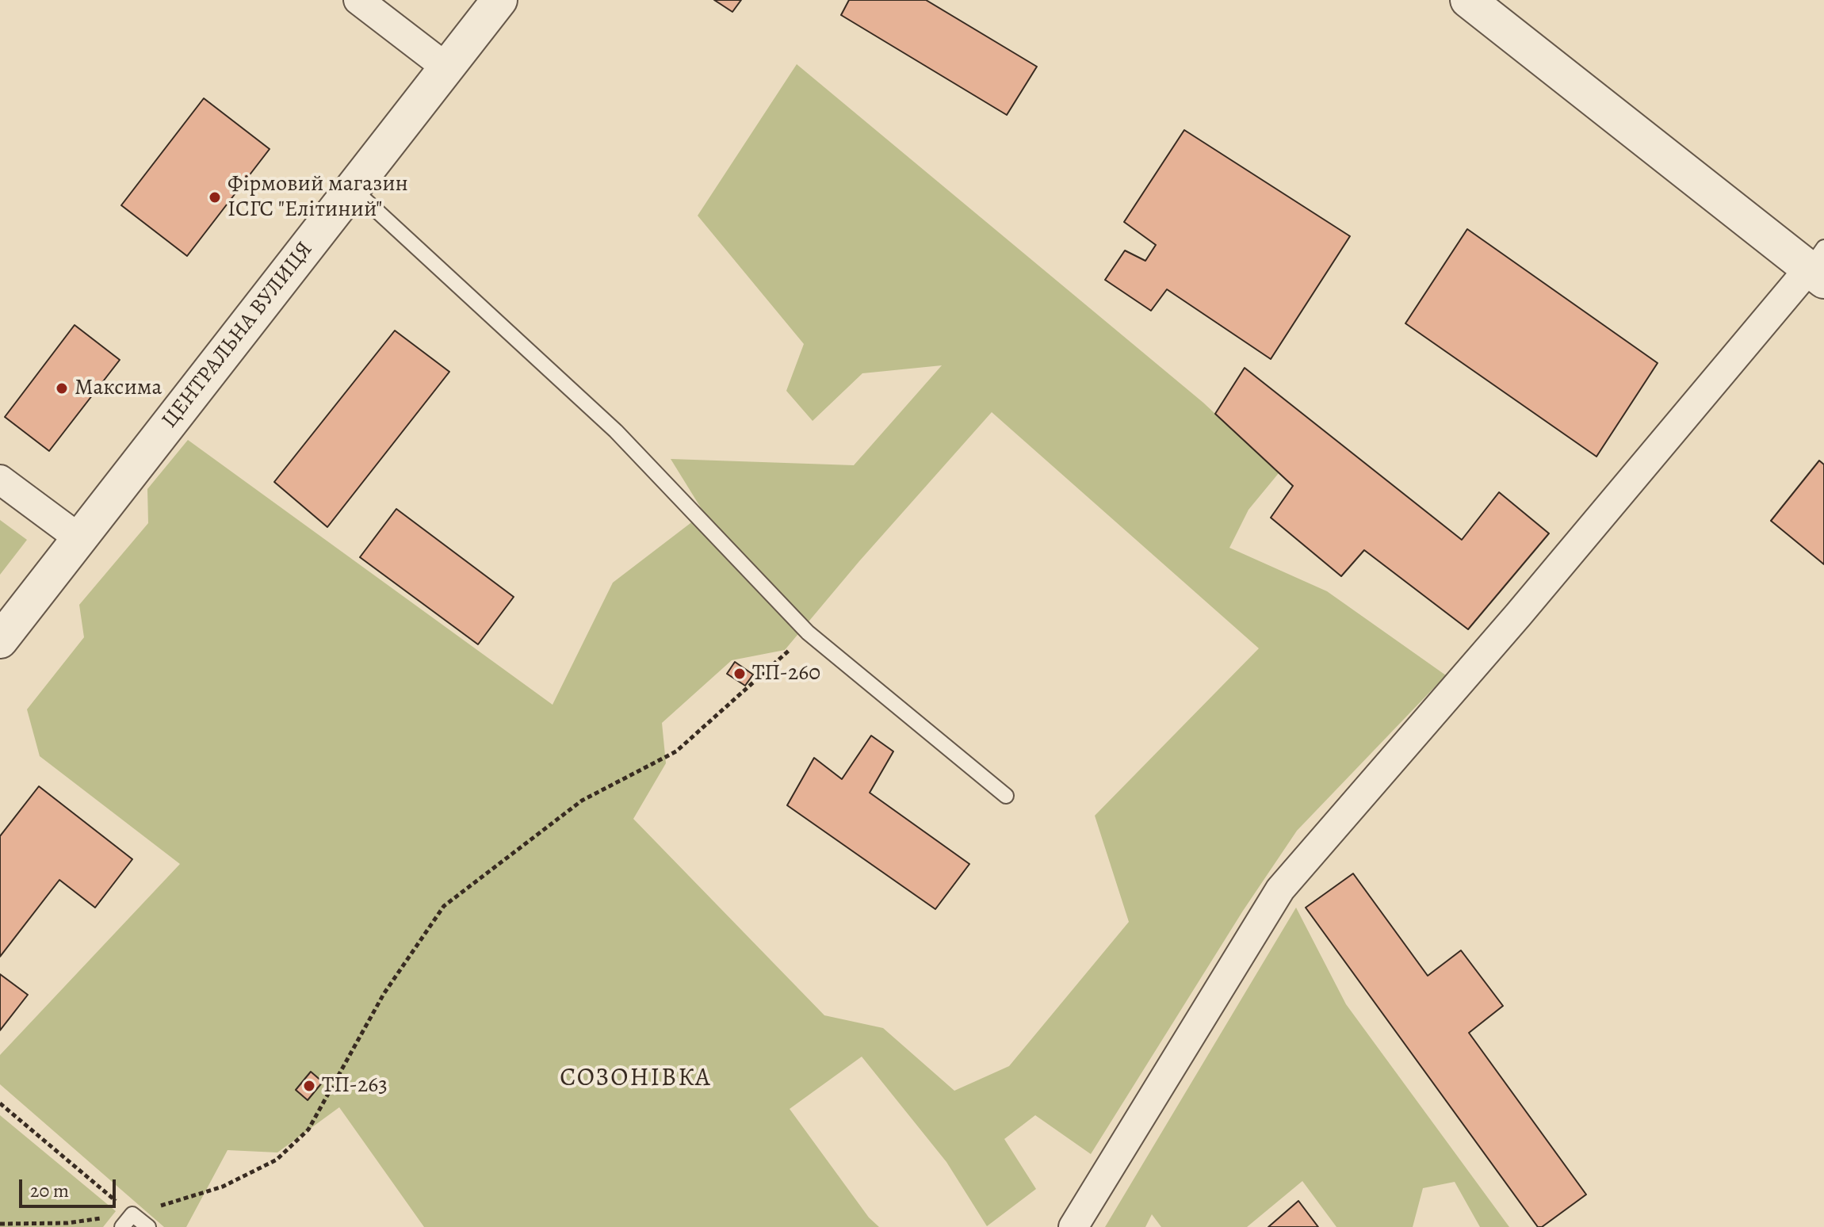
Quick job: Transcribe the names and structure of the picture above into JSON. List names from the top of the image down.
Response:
{
  "streets": {
    "street": ["ЦЕНТРАЛЬНА ВУЛИЦЯ"]
  },
  "districts": ["СОЗОНІВКА"],
  "places": [
    "Фірмовий магазин ІСГС \"Елітиний\"",
    "Максима",
    "ТП-260",
    "ТП-263"
  ],
  "scale_bar": "20 m"
}
